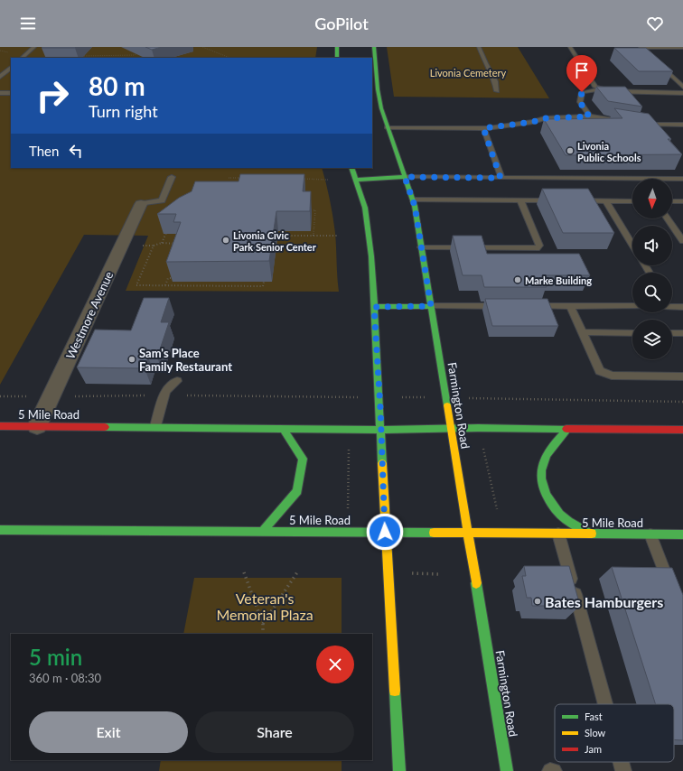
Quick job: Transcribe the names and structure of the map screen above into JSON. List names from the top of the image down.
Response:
{
  "streets": {
    "main road": ["Farmington Road", "5 Mile Road"],
    "street": ["Westmore Avenue"]
  },
  "crossings": [
    ["Westmore Avenue", "5 Mile Road"],
    ["Farmington Road", "5 Mile Road"]
  ],
  "parks": ["Livonia Cemetery", "Veteran's Memorial Plaza"],
  "places": [
    "Livonia Public Schools",
    "Livonia Civic Park Senior Center",
    "Marke Building",
    "Sam's Place Family Restaurant",
    "Bates Hamburgers"
  ],
  "legend": ["Fast", "Slow", "Jam"],
  "north": "bottom",
  "page": {
    "header": "GoPilot",
    "turn": ["80 m", "Turn right"],
    "then": "Then",
    "heading": ["5 min", "360 m · 08:30"],
    "buttons": ["Exit", "Share"]
  }
}
